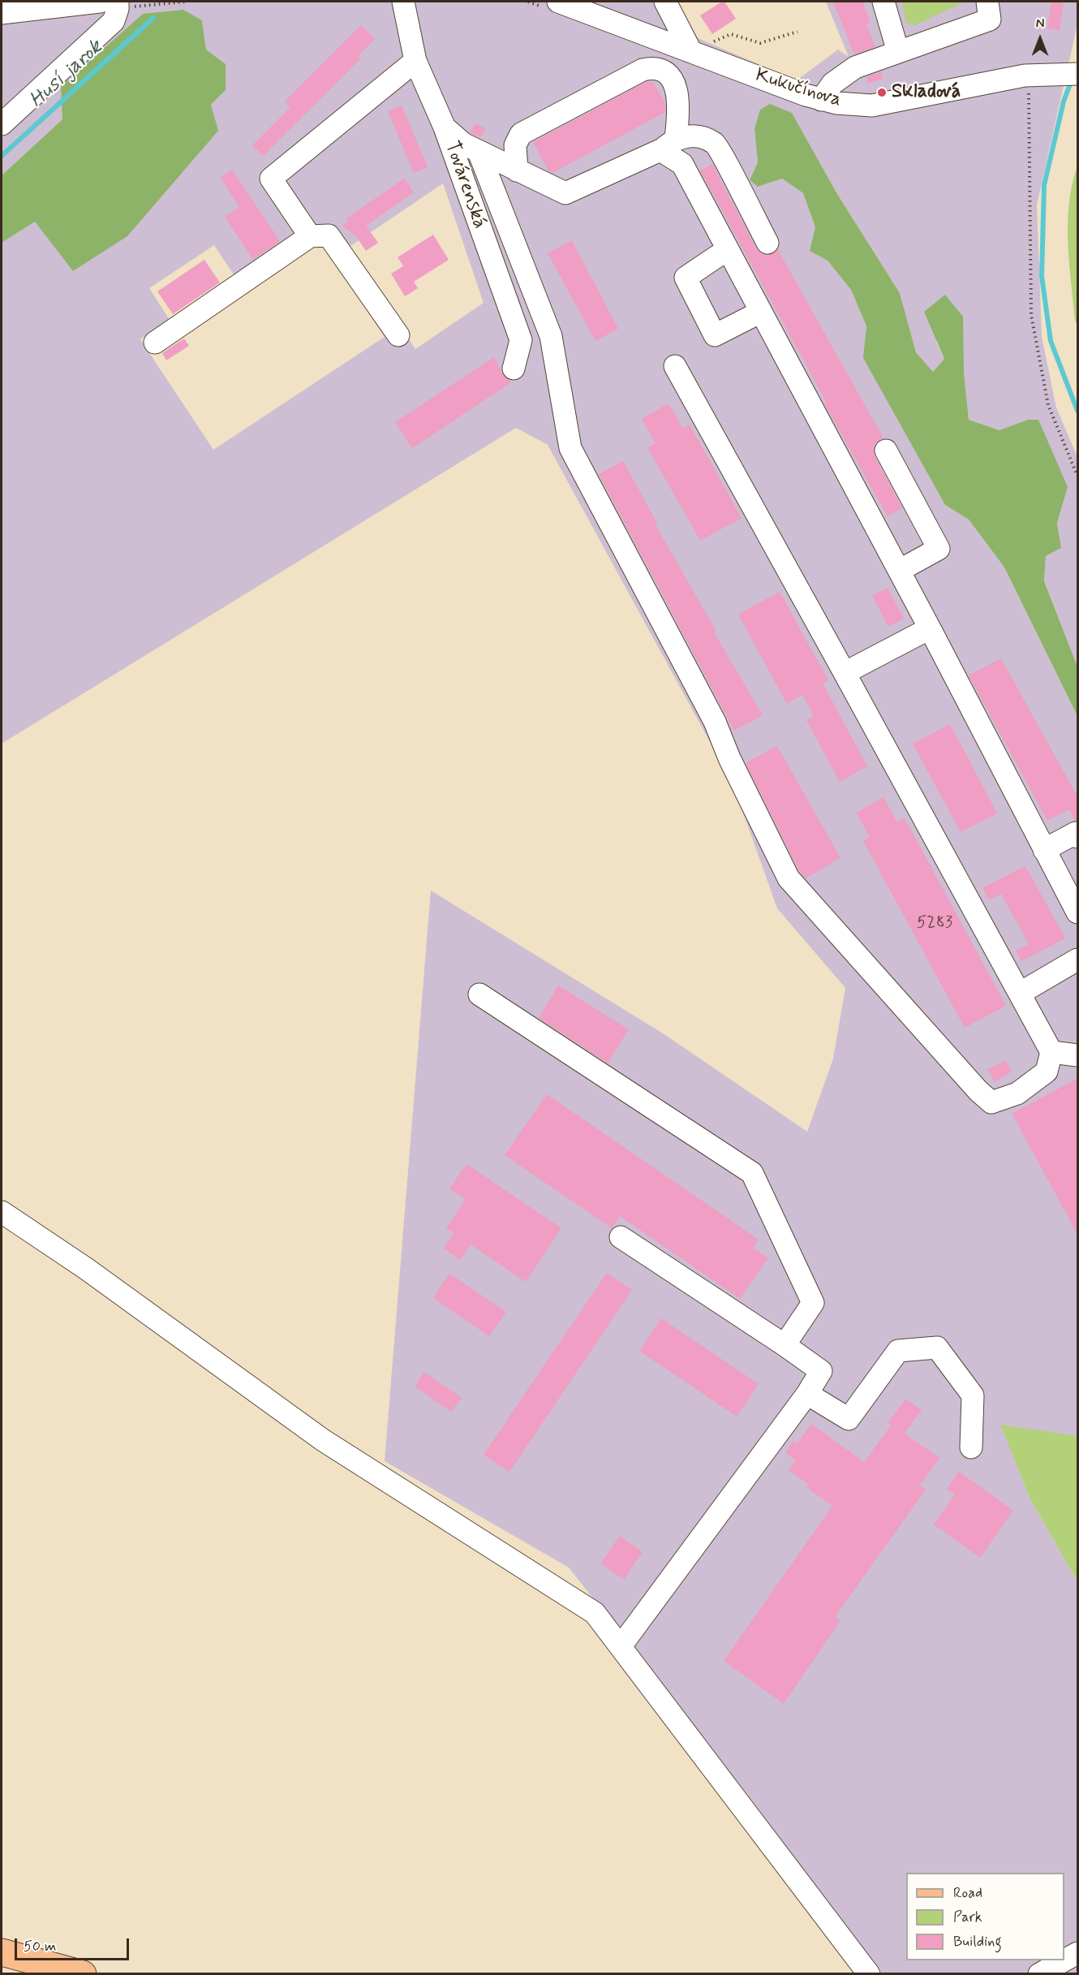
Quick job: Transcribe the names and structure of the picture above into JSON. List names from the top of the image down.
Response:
{
  "streets": {
    "street": ["Kukučínova", "Továrenská"]
  },
  "water": ["Husí jarok"],
  "places": ["Skladová"],
  "house_numbers": ["5283"],
  "legend": ["Road", "Park", "Building"],
  "scale_bar": "50 m",
  "north": "top"
}
